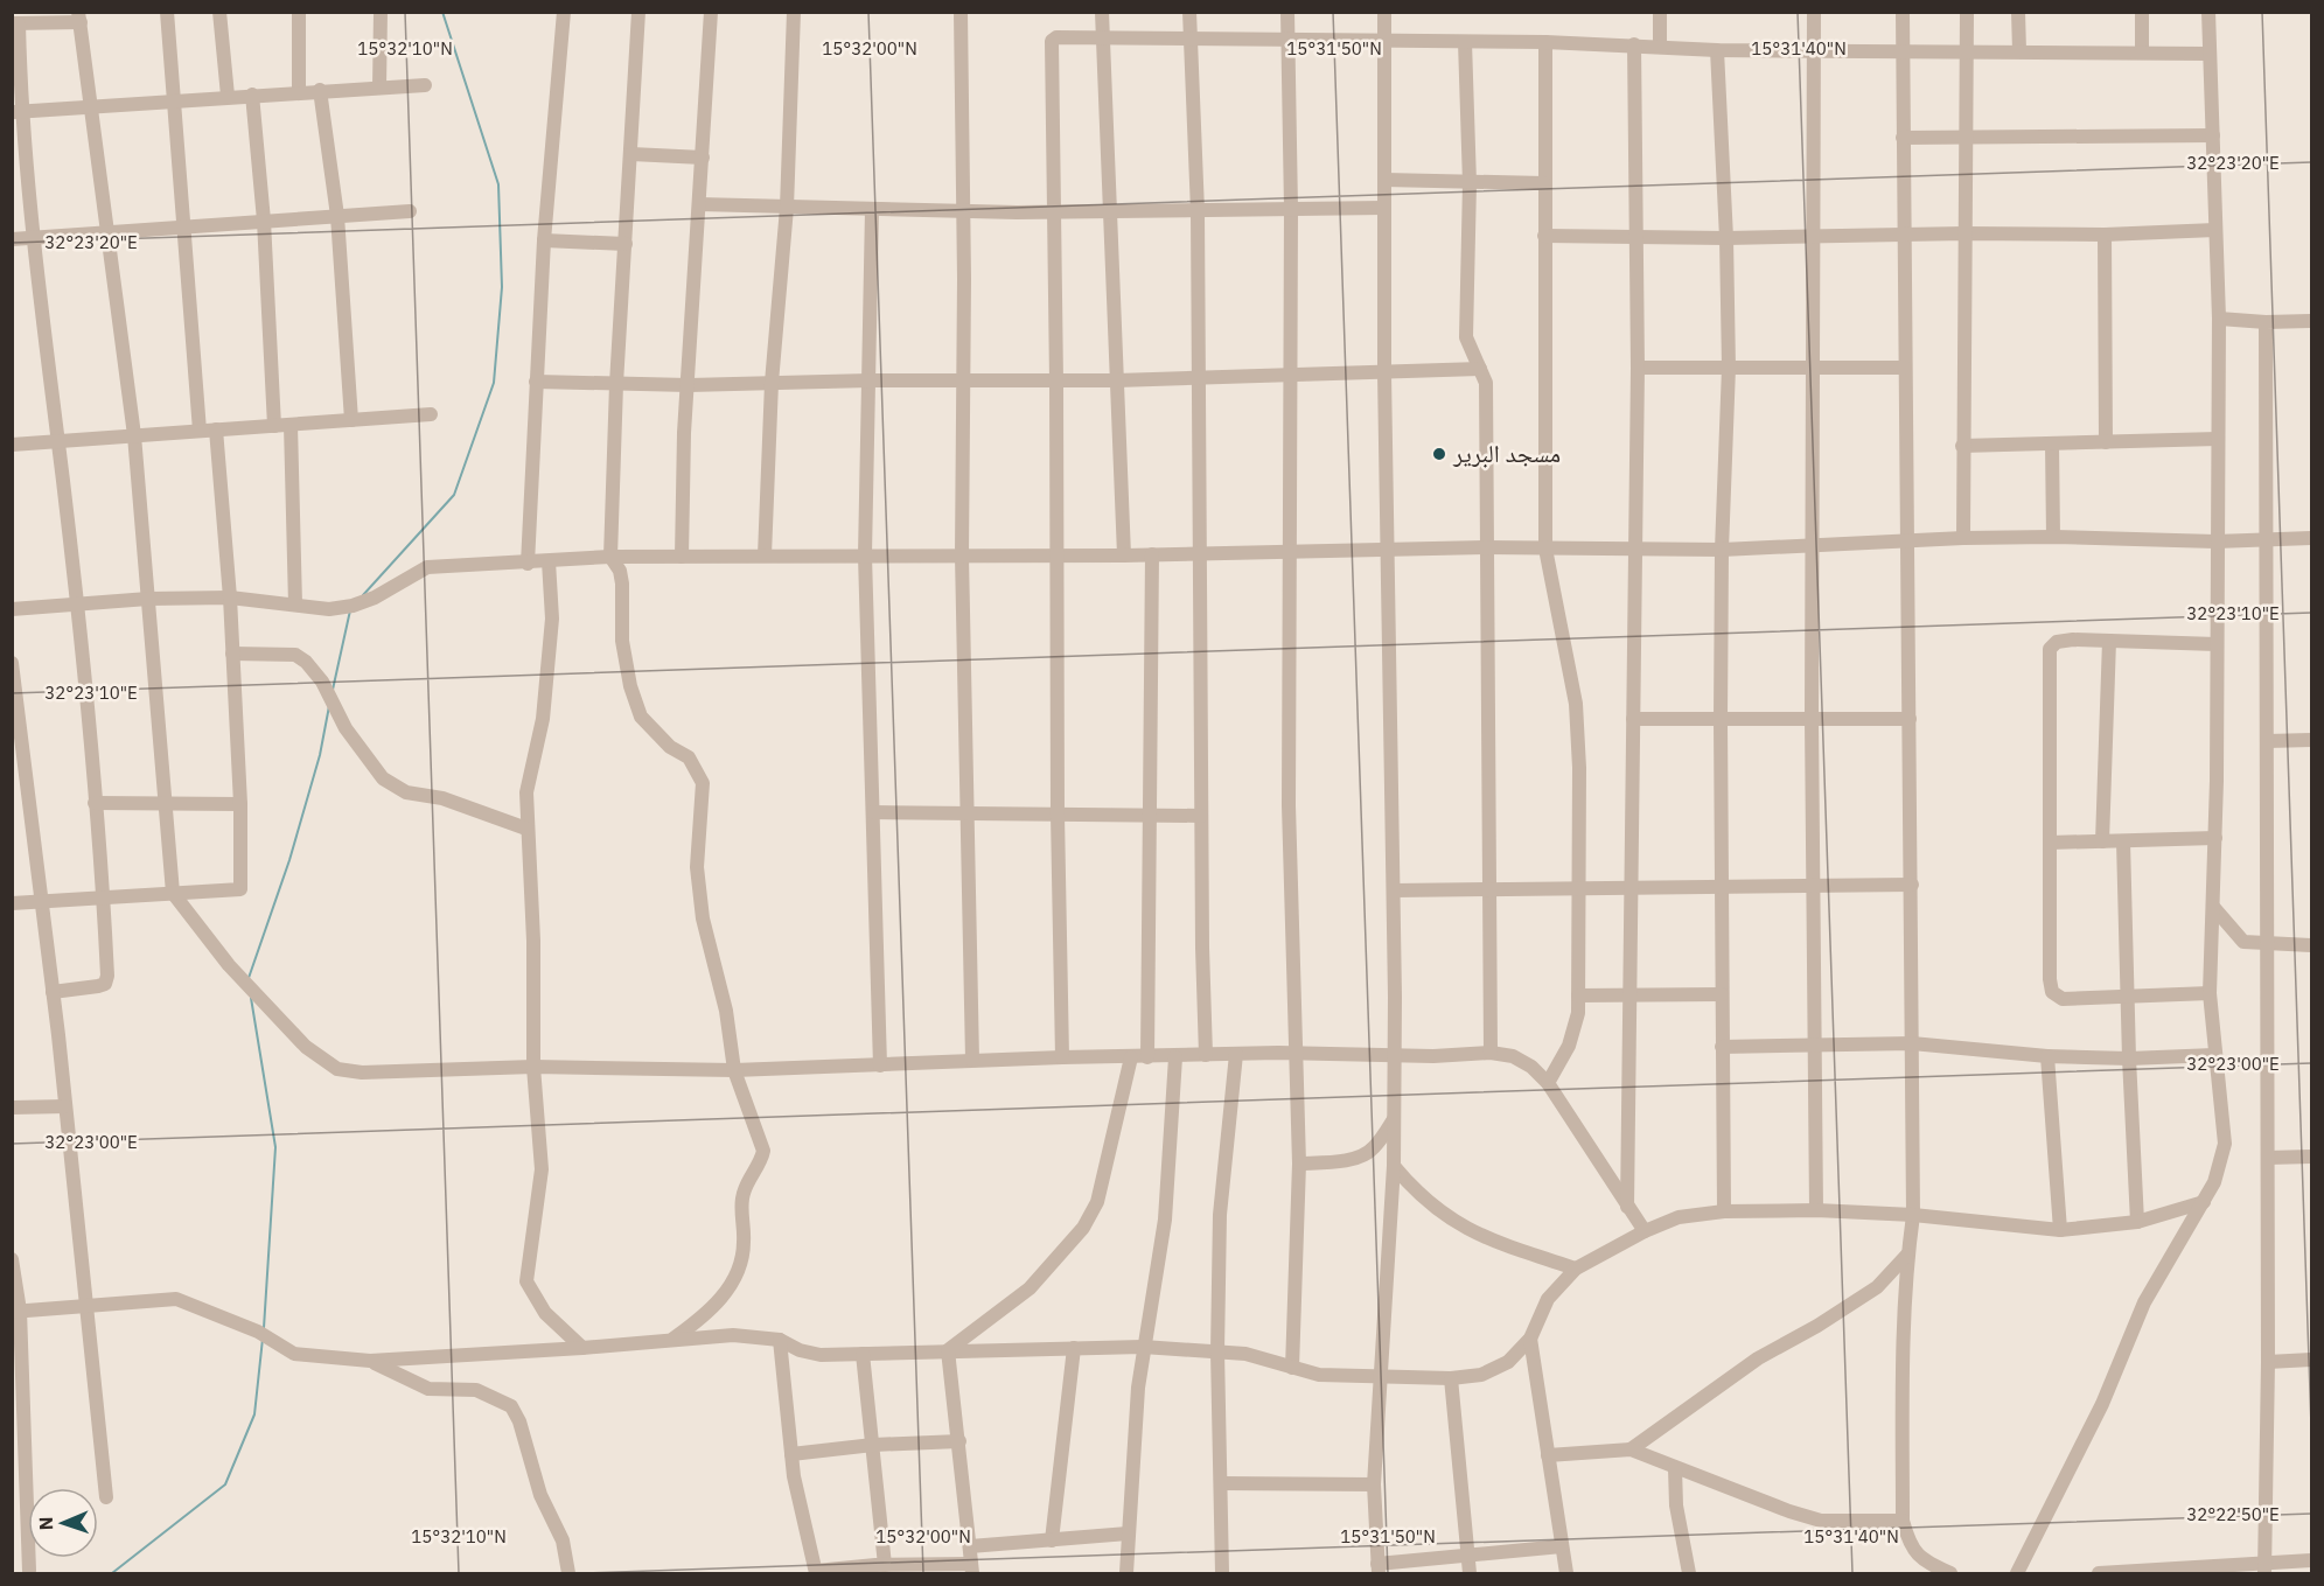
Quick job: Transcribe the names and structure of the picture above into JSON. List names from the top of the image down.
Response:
{
  "places": ["مسجد البرير"],
  "north": "left",
  "coordinates": [
    "15°32'10\"N",
    "15°32'00\"N",
    "15°31'50\"N",
    "15°31'40\"N",
    "32°23'20\"E",
    "32°23'10\"E",
    "32°23'00\"E",
    "32°22'50\"E"
  ]
}
